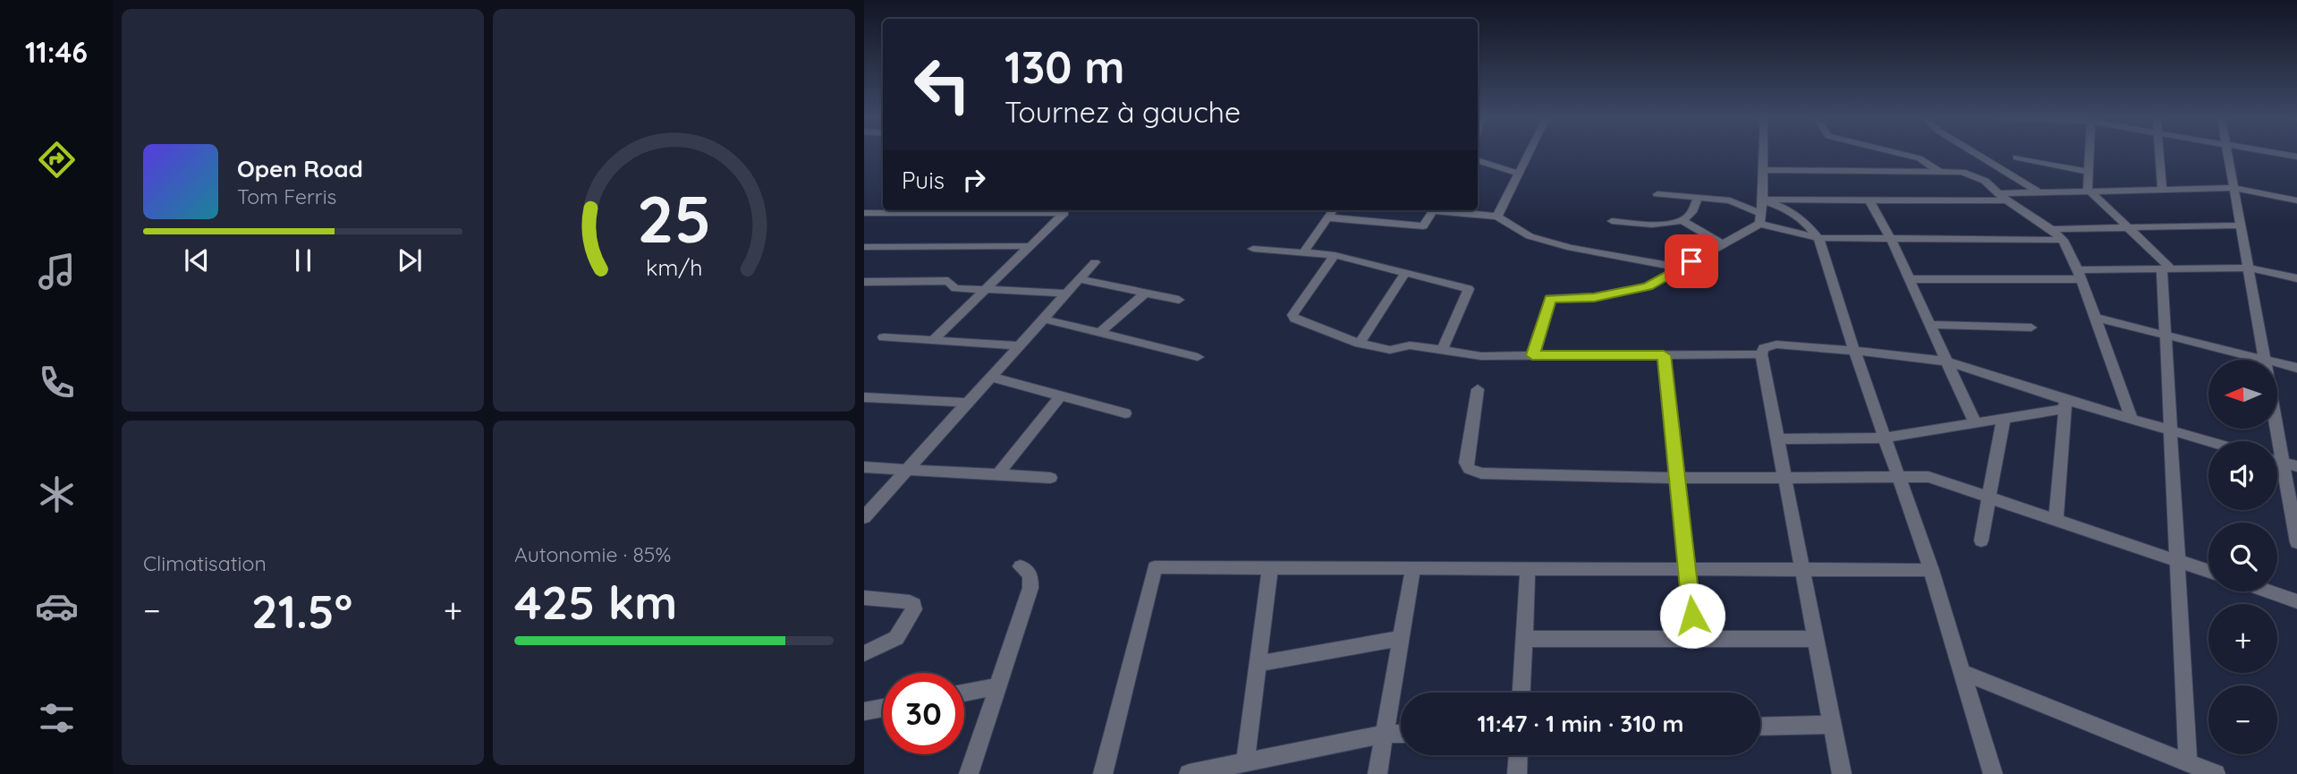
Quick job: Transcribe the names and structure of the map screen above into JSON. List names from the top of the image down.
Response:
{
  "north": "left",
  "page": {
    "tabs": "11:46",
    "turn": ["130 m", "Tournez à gauche"],
    "song": ["Open Road", "Tom Ferris"],
    "then": "Puis",
    "map_buttons": ["+", "−"],
    "tile": [
      "Climatisation",
      ["Autonomie · 85%", "425 km"]
    ],
    "heat": ["−", "21.5°", "+"],
    "limit": "30",
    "trip": "11:47 · 1 min · 310 m",
    "gauge": ["25", "km/h"]
  }
}
